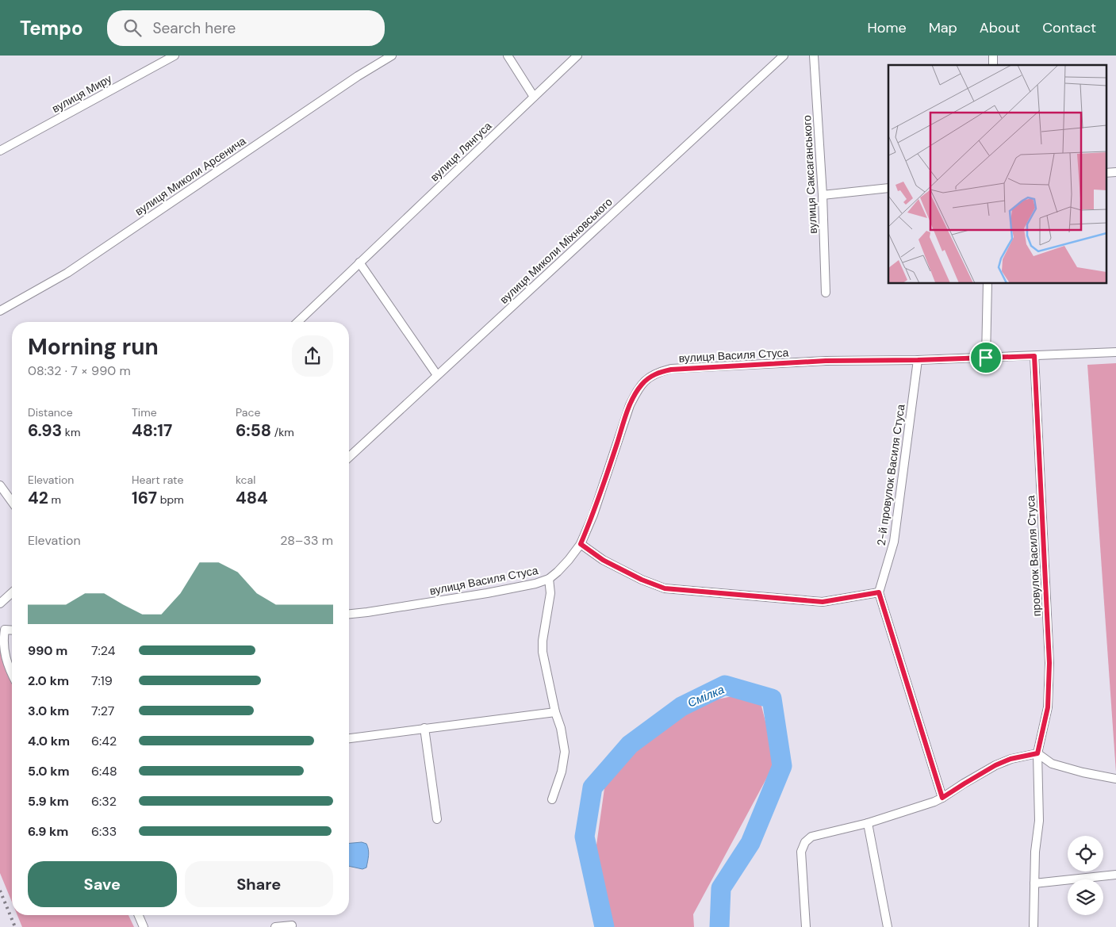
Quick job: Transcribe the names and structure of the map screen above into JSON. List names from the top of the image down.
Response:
{
  "streets": {
    "street": [
      "вулиця Миру",
      "вулиця Лянгуса",
      "вулиця Саксаганського",
      "вулиця Миколи Арсенича",
      "вулиця Миколи Міхновського",
      "вулиця Василя Стуса",
      "2-й провулок Василя Стуса",
      "провулок Василя Стуса"
    ]
  },
  "crossings": [
    ["вулиця Василя Стуса", "2-й провулок Василя Стуса"],
    ["вулиця Василя Стуса", "провулок Василя Стуса"]
  ],
  "water": ["Смілка"],
  "page": {
    "header": "Tempo",
    "search": "Search here",
    "nav": [
      "Home",
      "Map",
      "About",
      "Contact"
    ],
    "heading": ["Morning run", "08:32 · 7 × 990 m"],
    "stats": [
      ["Distance", "6.93 km"],
      ["Time", "48:17"],
      ["Pace", "6:58 /km"],
      ["Elevation", "42 m"],
      ["Heart rate", "167 bpm"],
      ["kcal", "484"]
    ],
    "chart": ["Elevation", "28–33 m"],
    "list": [
      {
        "name": "990 m",
        "note": "7:24"
      },
      {
        "name": "2.0 km",
        "note": "7:19"
      },
      {
        "name": "3.0 km",
        "note": "7:27"
      },
      {
        "name": "4.0 km",
        "note": "6:42"
      },
      {
        "name": "5.0 km",
        "note": "6:48"
      },
      {
        "name": "5.9 km",
        "note": "6:32"
      },
      {
        "name": "6.9 km",
        "note": "6:33"
      }
    ],
    "buttons": ["Save", "Share"]
  }
}
